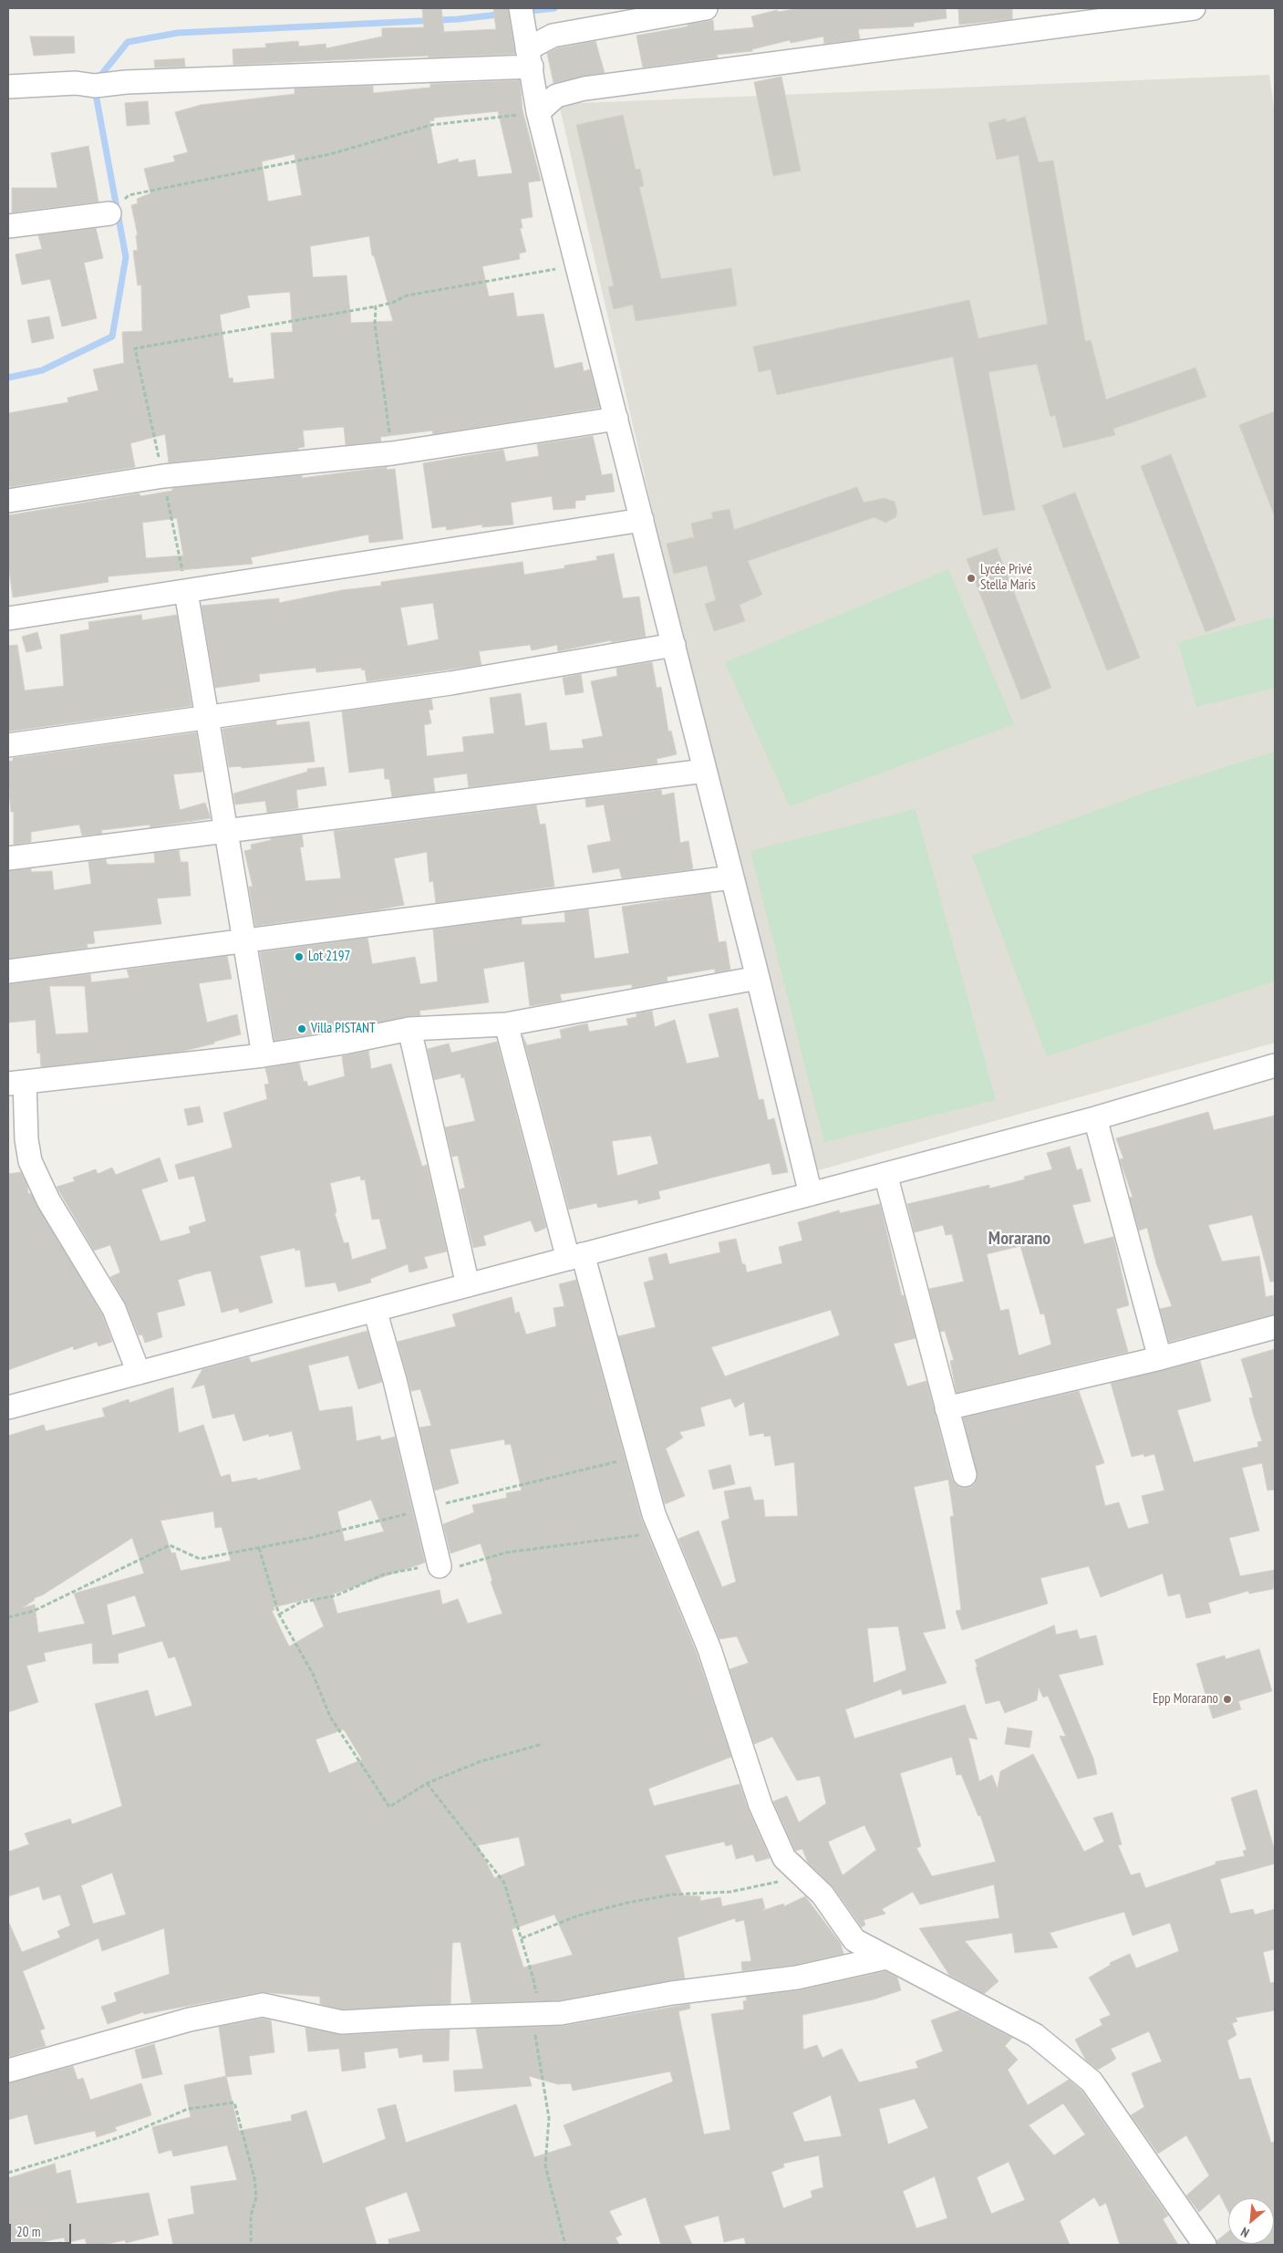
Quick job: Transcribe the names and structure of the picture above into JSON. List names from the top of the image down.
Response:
{
  "districts": ["Morarano"],
  "places": [
    "Lycée Privé Stella Maris",
    "Lot 2197",
    "Villa PISTANT",
    "Epp Morarano"
  ],
  "scale_bar": "20 m",
  "north": "bottom left"
}
